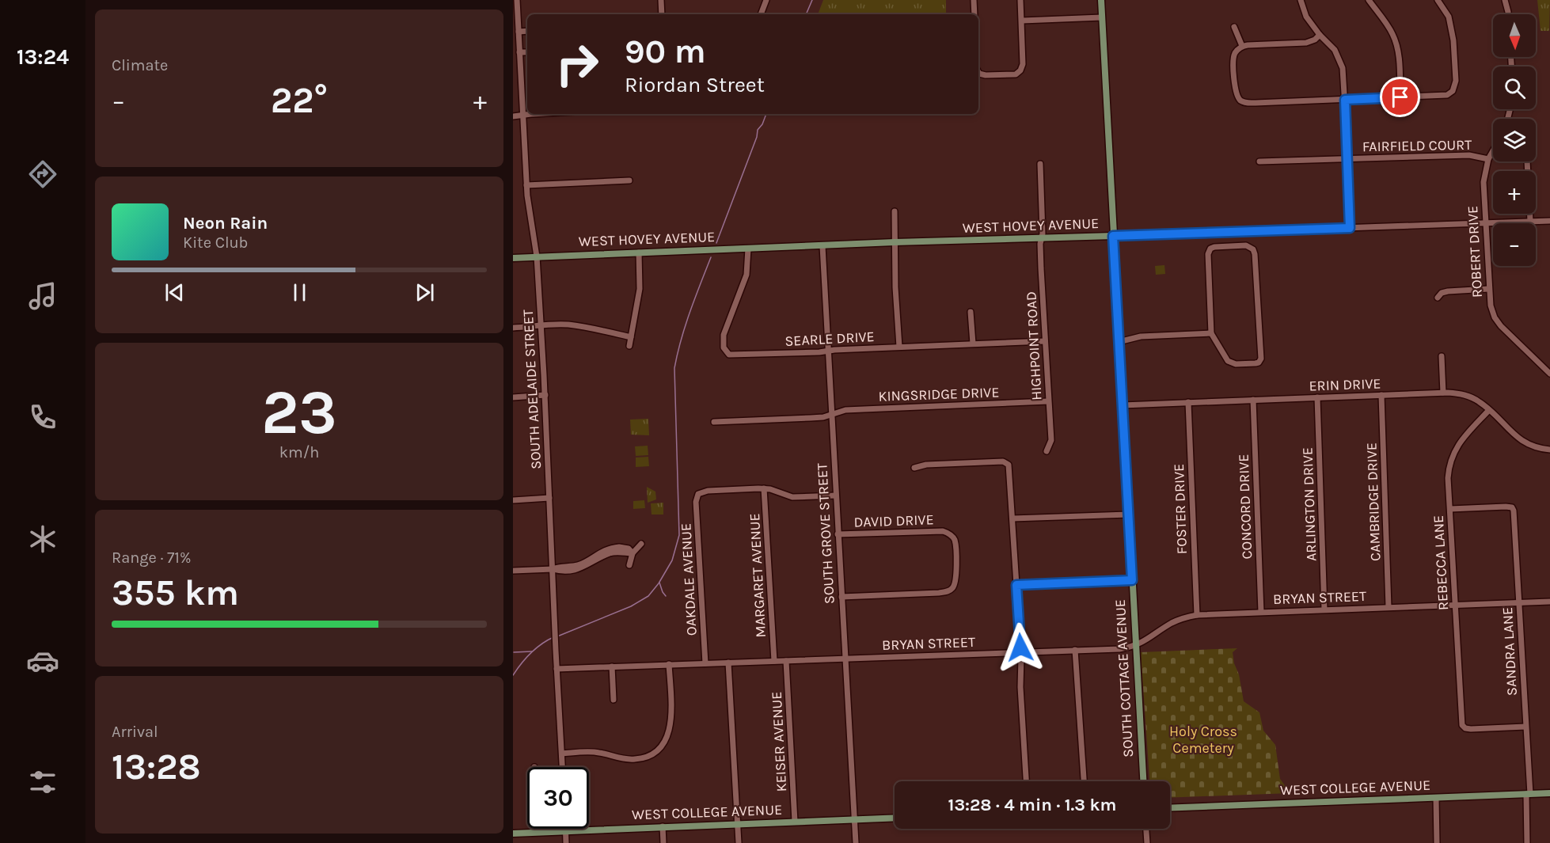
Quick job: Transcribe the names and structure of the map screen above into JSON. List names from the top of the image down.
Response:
{
  "streets": {
    "main road": ["WEST HOVEY AVENUE", "SOUTH COTTAGE AVENUE", "WEST COLLEGE AVENUE"],
    "street": [
      "FAIRFIELD COURT",
      "ROBERT DRIVE",
      "SEARLE DRIVE",
      "HIGHPOINT ROAD",
      "ERIN DRIVE",
      "SOUTH ADELAIDE STREET",
      "KINGSRIDGE DRIVE",
      "CAMBRIDGE DRIVE",
      "ARLINGTON DRIVE",
      "CONCORD DRIVE",
      "FOSTER DRIVE",
      "DAVID DRIVE",
      "SOUTH GROVE STREET",
      "REBECCA LANE",
      "MARGARET AVENUE",
      "OAKDALE AVENUE",
      "BRYAN STREET",
      "SANDRA LANE",
      "KEISER AVENUE"
    ]
  },
  "crossings": [
    ["FAIRFIELD COURT", "ROBERT DRIVE"],
    ["WEST HOVEY AVENUE", "ROBERT DRIVE"],
    ["WEST HOVEY AVENUE", "SEARLE DRIVE"],
    ["WEST HOVEY AVENUE", "HIGHPOINT ROAD"],
    ["WEST HOVEY AVENUE", "SOUTH ADELAIDE STREET"],
    ["WEST HOVEY AVENUE", "SOUTH GROVE STREET"],
    ["WEST HOVEY AVENUE", "SOUTH COTTAGE AVENUE"],
    ["SEARLE DRIVE", "HIGHPOINT ROAD"],
    ["SEARLE DRIVE", "SOUTH GROVE STREET"],
    ["HIGHPOINT ROAD", "KINGSRIDGE DRIVE"],
    ["ERIN DRIVE", "CAMBRIDGE DRIVE"],
    ["ERIN DRIVE", "ARLINGTON DRIVE"],
    ["ERIN DRIVE", "CONCORD DRIVE"],
    ["ERIN DRIVE", "FOSTER DRIVE"],
    ["ERIN DRIVE", "REBECCA LANE"],
    ["ERIN DRIVE", "SOUTH COTTAGE AVENUE"],
    ["SOUTH ADELAIDE STREET", "BRYAN STREET"],
    ["KINGSRIDGE DRIVE", "SOUTH GROVE STREET"],
    ["CAMBRIDGE DRIVE", "BRYAN STREET"],
    ["ARLINGTON DRIVE", "BRYAN STREET"],
    ["CONCORD DRIVE", "BRYAN STREET"],
    ["FOSTER DRIVE", "BRYAN STREET"],
    ["DAVID DRIVE", "SOUTH GROVE STREET"],
    ["SOUTH GROVE STREET", "BRYAN STREET"],
    ["SOUTH GROVE STREET", "WEST COLLEGE AVENUE"],
    ["REBECCA LANE", "BRYAN STREET"],
    ["REBECCA LANE", "SANDRA LANE"],
    ["MARGARET AVENUE", "OAKDALE AVENUE"],
    ["MARGARET AVENUE", "BRYAN STREET"],
    ["OAKDALE AVENUE", "BRYAN STREET"],
    ["BRYAN STREET", "SANDRA LANE"],
    ["BRYAN STREET", "SOUTH COTTAGE AVENUE"],
    ["BRYAN STREET", "KEISER AVENUE"],
    ["SANDRA LANE", "WEST COLLEGE AVENUE"],
    ["KEISER AVENUE", "WEST COLLEGE AVENUE"]
  ],
  "parks": ["Holy Cross Cemetery"],
  "north": "bottom",
  "page": {
    "tabs": "13:24",
    "tile": [
      "Climate",
      ["23", "km/h"],
      ["Range · 71%", "355 km"],
      ["Arrival", "13:28"]
    ],
    "map_buttons": ["+", "−"],
    "turn": ["90 m", "Riordan Street"],
    "heat": ["−", "22°", "+"],
    "song": ["Neon Rain", "Kite Club"],
    "limit": "30",
    "trip": "13:28 · 4 min · 1.3 km"
  }
}
